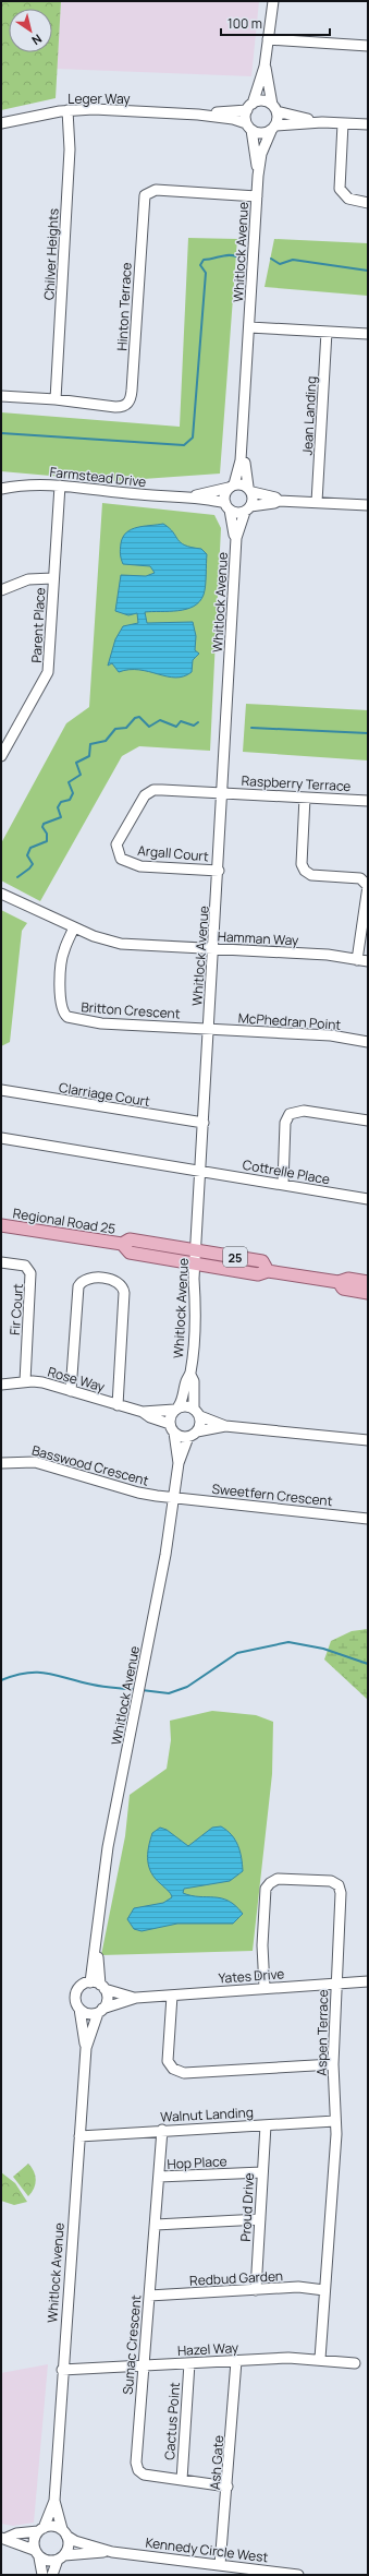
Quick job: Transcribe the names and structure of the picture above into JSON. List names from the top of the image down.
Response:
{
  "streets": {
    "main road": ["Regional Road 25", "25"],
    "street": [
      "Leger Way",
      "Whitlock Avenue",
      "Chilver Heights",
      "Hinton Terrace",
      "Jean Landing",
      "Farmstead Drive",
      "Parent Place",
      "Raspberry Terrace",
      "Argall Court",
      "Hamman Way",
      "Britton Crescent",
      "McPhedran Point",
      "Clarriage Court",
      "Cottrelle Place",
      "Fir Court",
      "Rose Way",
      "Basswood Crescent",
      "Sweetfern Crescent",
      "Yates Drive",
      "Aspen Terrace",
      "Walnut Landing",
      "Hop Place",
      "Proud Drive",
      "Redbud Garden",
      "Sumac Crescent",
      "Hazel Way",
      "Cactus Point",
      "Ash Gate",
      "Kennedy Circle West"
    ]
  },
  "crossings": [
    ["Leger Way", "Whitlock Avenue"],
    ["Leger Way", "Chilver Heights"],
    ["Whitlock Avenue", "Hinton Terrace"],
    ["Whitlock Avenue", "Farmstead Drive"],
    ["Whitlock Avenue", "Raspberry Terrace"],
    ["Whitlock Avenue", "Argall Court"],
    ["Whitlock Avenue", "Hamman Way"],
    ["Whitlock Avenue", "Britton Crescent"],
    ["Whitlock Avenue", "McPhedran Point"],
    ["Whitlock Avenue", "Clarriage Court"],
    ["Whitlock Avenue", "Cottrelle Place"],
    ["Whitlock Avenue", "Regional Road 25"],
    ["Whitlock Avenue", "Rose Way"],
    ["Whitlock Avenue", "Basswood Crescent"],
    ["Whitlock Avenue", "Sweetfern Crescent"],
    ["Whitlock Avenue", "Yates Drive"],
    ["Whitlock Avenue", "Walnut Landing"],
    ["Whitlock Avenue", "Hazel Way"],
    ["Whitlock Avenue", "Kennedy Circle West"],
    ["Chilver Heights", "Hinton Terrace"],
    ["Farmstead Drive", "Parent Place"],
    ["Raspberry Terrace", "Argall Court"],
    ["Hamman Way", "Britton Crescent"],
    ["Britton Crescent", "McPhedran Point"],
    ["Fir Court", "Rose Way"],
    ["Basswood Crescent", "Sweetfern Crescent"],
    ["Yates Drive", "Aspen Terrace"],
    ["Aspen Terrace", "Walnut Landing"],
    ["Aspen Terrace", "Redbud Garden"],
    ["Aspen Terrace", "Hazel Way"],
    ["Walnut Landing", "Proud Drive"],
    ["Walnut Landing", "Sumac Crescent"],
    ["Hop Place", "Proud Drive"],
    ["Hop Place", "Sumac Crescent"],
    ["Proud Drive", "Redbud Garden"],
    ["Redbud Garden", "Sumac Crescent"],
    ["Sumac Crescent", "Hazel Way"],
    ["Sumac Crescent", "Cactus Point"],
    ["Sumac Crescent", "Ash Gate"],
    ["Hazel Way", "Cactus Point"],
    ["Hazel Way", "Ash Gate"],
    ["Ash Gate", "Kennedy Circle West"]
  ],
  "scale_bar": "100 m",
  "north": "bottom right"
}
